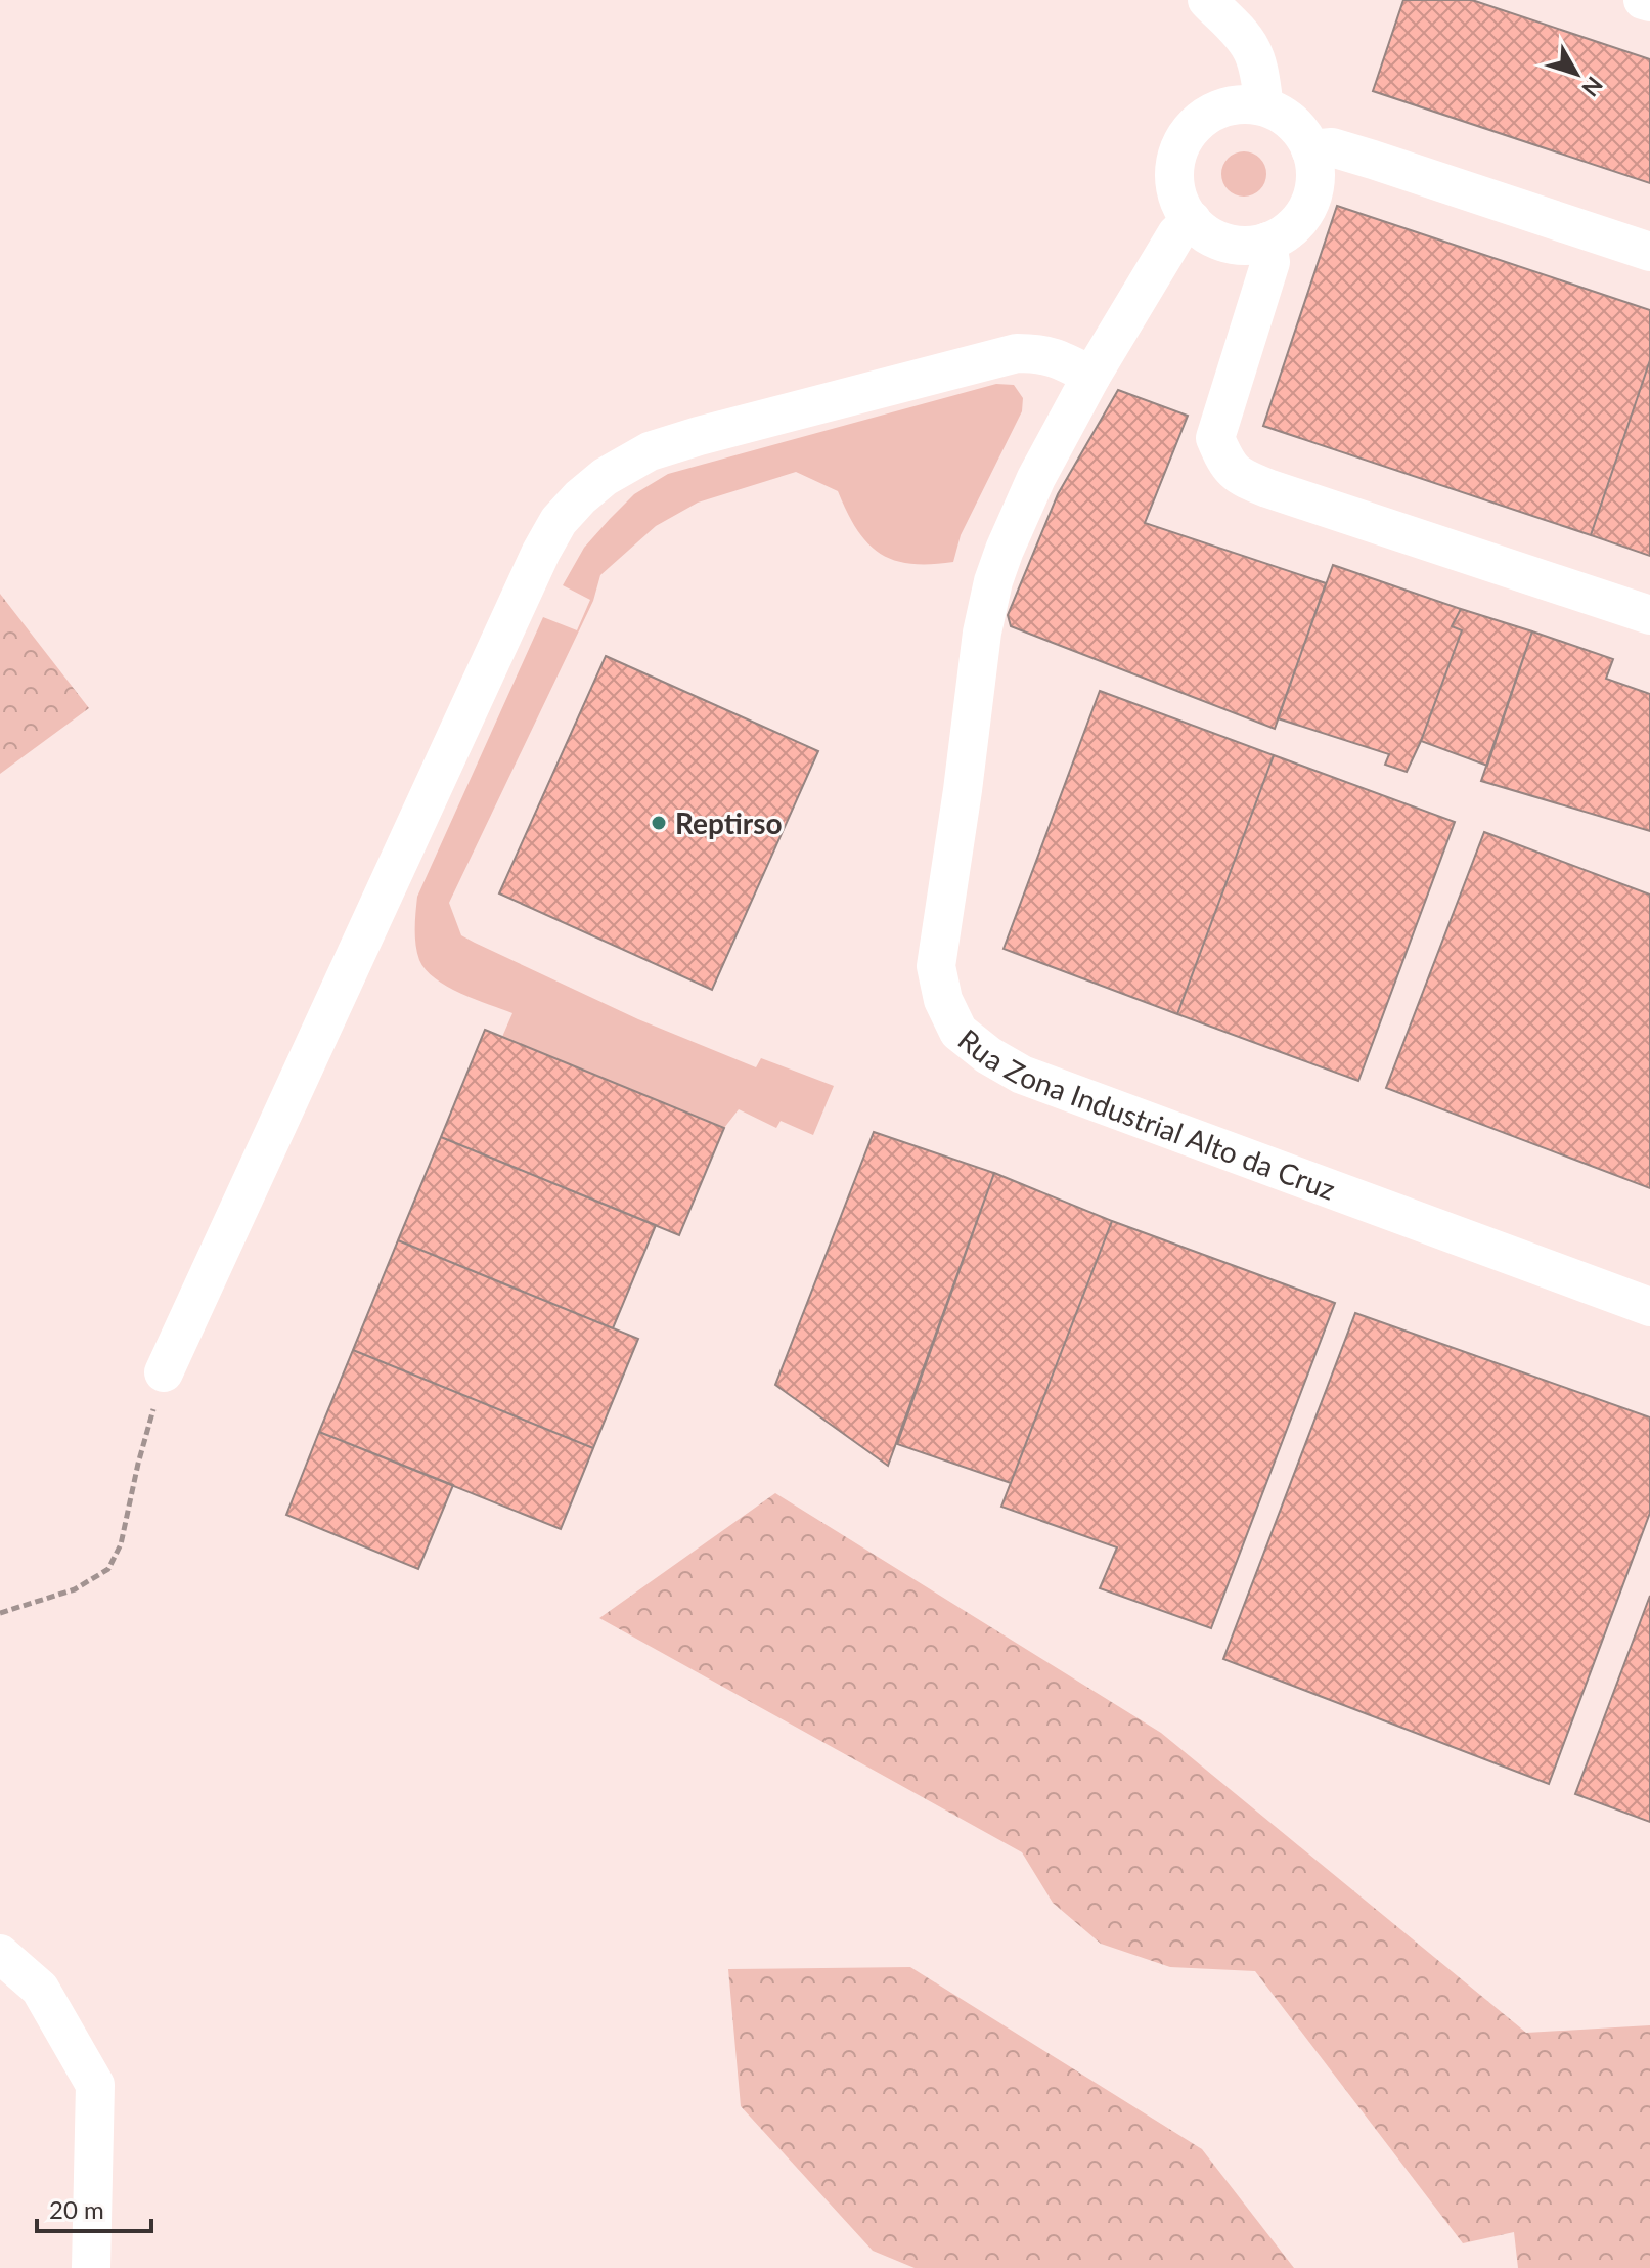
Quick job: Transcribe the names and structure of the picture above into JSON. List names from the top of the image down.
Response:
{
  "streets": {
    "street": ["Rua Zona Industrial Alto da Cruz"]
  },
  "places": ["Reptirso"],
  "scale_bar": "20 m",
  "north": "bottom right"
}
